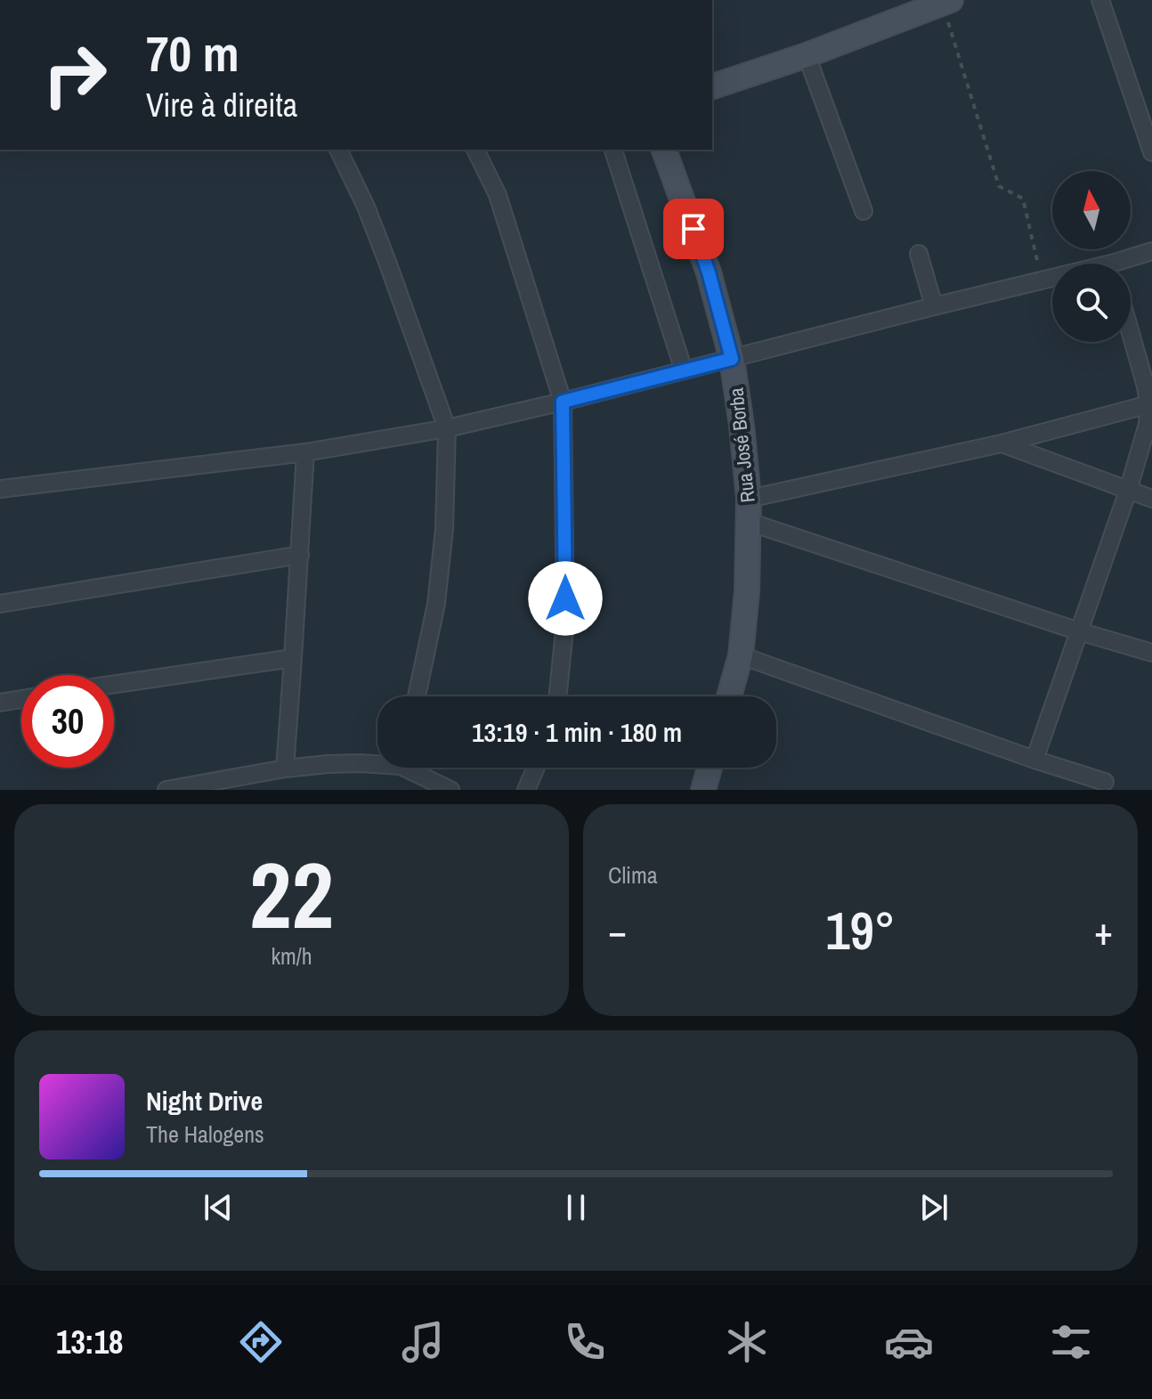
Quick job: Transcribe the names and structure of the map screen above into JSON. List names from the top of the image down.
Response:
{
  "streets": {
    "main road": ["Rua José Borba"]
  },
  "north": "top",
  "page": {
    "turn": ["70 m", "Vire à direita"],
    "limit": "30",
    "trip": "13:19 · 1 min · 180 m",
    "tile": [
      ["22", "km/h"],
      "Clima"
    ],
    "heat": ["−", "19°", "+"],
    "song": ["Night Drive", "The Halogens"],
    "tabs": "13:18"
  }
}
